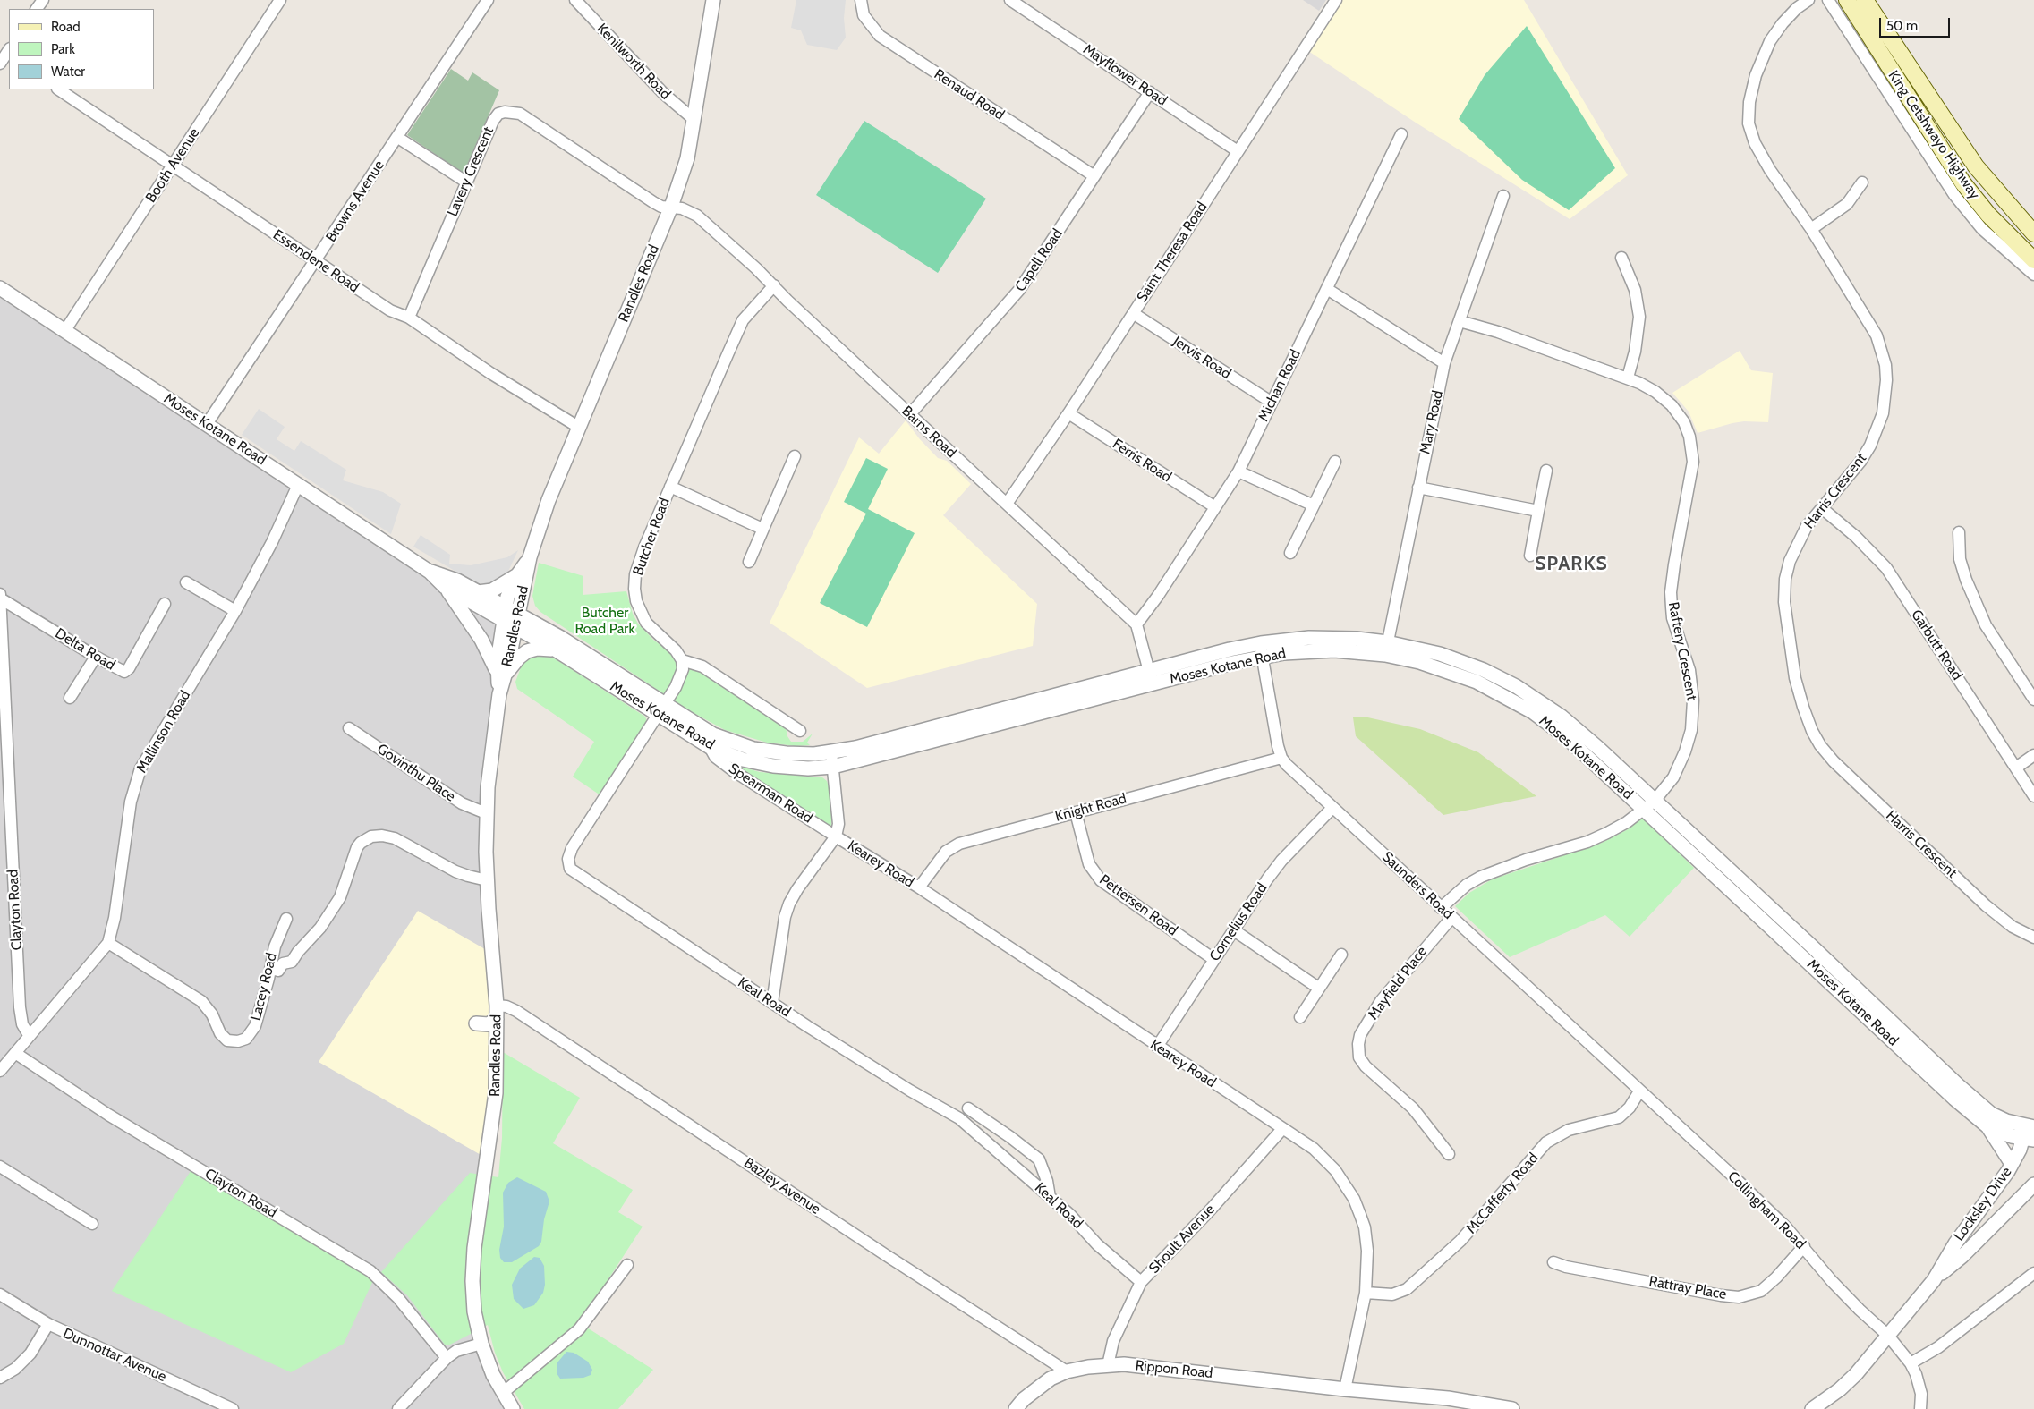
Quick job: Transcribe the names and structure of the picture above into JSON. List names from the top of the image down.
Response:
{
  "streets": {
    "main road": ["King Cetshwayo Highway"],
    "street": [
      "Kenilworth Road",
      "Mayflower Road",
      "Renaud Road",
      "Booth Avenue",
      "Lavery Crescent",
      "Browns Avenue",
      "Saint Theresa Road",
      "Capell Road",
      "Essendene Road",
      "Randles Road",
      "Jervis Road",
      "Michan Road",
      "Mary Road",
      "Moses Kotane Road",
      "Barns Road",
      "Ferris Road",
      "Harris Crescent",
      "Butcher Road",
      "Garbutt Road",
      "Delta Road",
      "Raftery Crescent",
      "Mallinson Road",
      "Govinthu Place",
      "Spearman Road",
      "Knight Road",
      "Kearey Road",
      "Saunders Road",
      "Pettersen Road",
      "Clayton Road",
      "Cornelius Road",
      "Mayfield Place",
      "Lacey Road",
      "Keal Road",
      "Bazley Avenue",
      "McCafferty Road",
      "Locksley Drive",
      "Collingham Road",
      "Shoult Avenue",
      "Rattray Place",
      "Dunnottar Avenue",
      "Rippon Road"
    ]
  },
  "crossings": [
    ["Kenilworth Road", "Randles Road"],
    ["Mayflower Road", "Saint Theresa Road"],
    ["Mayflower Road", "Capell Road"],
    ["Renaud Road", "Capell Road"],
    ["Booth Avenue", "Essendene Road"],
    ["Booth Avenue", "Moses Kotane Road"],
    ["Lavery Crescent", "Essendene Road"],
    ["Lavery Crescent", "Randles Road"],
    ["Lavery Crescent", "Barns Road"],
    ["Browns Avenue", "Essendene Road"],
    ["Browns Avenue", "Moses Kotane Road"],
    ["Saint Theresa Road", "Jervis Road"],
    ["Saint Theresa Road", "Barns Road"],
    ["Saint Theresa Road", "Ferris Road"],
    ["Capell Road", "Barns Road"],
    ["Essendene Road", "Randles Road"],
    ["Randles Road", "Moses Kotane Road"],
    ["Randles Road", "Barns Road"],
    ["Randles Road", "Govinthu Place"],
    ["Randles Road", "Bazley Avenue"],
    ["Jervis Road", "Michan Road"],
    ["Michan Road", "Barns Road"],
    ["Michan Road", "Ferris Road"],
    ["Mary Road", "Moses Kotane Road"],
    ["Mary Road", "Raftery Crescent"],
    ["Moses Kotane Road", "Raftery Crescent"],
    ["Moses Kotane Road", "Mallinson Road"],
    ["Moses Kotane Road", "Spearman Road"],
    ["Moses Kotane Road", "Kearey Road"],
    ["Moses Kotane Road", "Saunders Road"],
    ["Moses Kotane Road", "Keal Road"],
    ["Moses Kotane Road", "Locksley Drive"],
    ["Barns Road", "Butcher Road"],
    ["Harris Crescent", "Garbutt Road"],
    ["Butcher Road", "Keal Road"],
    ["Delta Road", "Clayton Road"],
    ["Raftery Crescent", "Saunders Road"],
    ["Mallinson Road", "Clayton Road"],
    ["Mallinson Road", "Lacey Road"],
    ["Spearman Road", "Kearey Road"],
    ["Knight Road", "Kearey Road"],
    ["Knight Road", "Saunders Road"],
    ["Knight Road", "Pettersen Road"],
    ["Kearey Road", "Cornelius Road"],
    ["Kearey Road", "Keal Road"],
    ["Kearey Road", "McCafferty Road"],
    ["Kearey Road", "Shoult Avenue"],
    ["Kearey Road", "Rippon Road"],
    ["Saunders Road", "Cornelius Road"],
    ["Saunders Road", "Mayfield Place"],
    ["Saunders Road", "McCafferty Road"],
    ["Saunders Road", "Collingham Road"],
    ["Pettersen Road", "Cornelius Road"],
    ["Keal Road", "Shoult Avenue"],
    ["Bazley Avenue", "Rippon Road"],
    ["McCafferty Road", "Collingham Road"],
    ["Locksley Drive", "Collingham Road"],
    ["Collingham Road", "Rattray Place"],
    ["Shoult Avenue", "Rippon Road"]
  ],
  "districts": ["SPARKS"],
  "parks": ["Butcher Road Park"],
  "legend": ["Road", "Park", "Water"],
  "scale_bar": "50 m"
}
